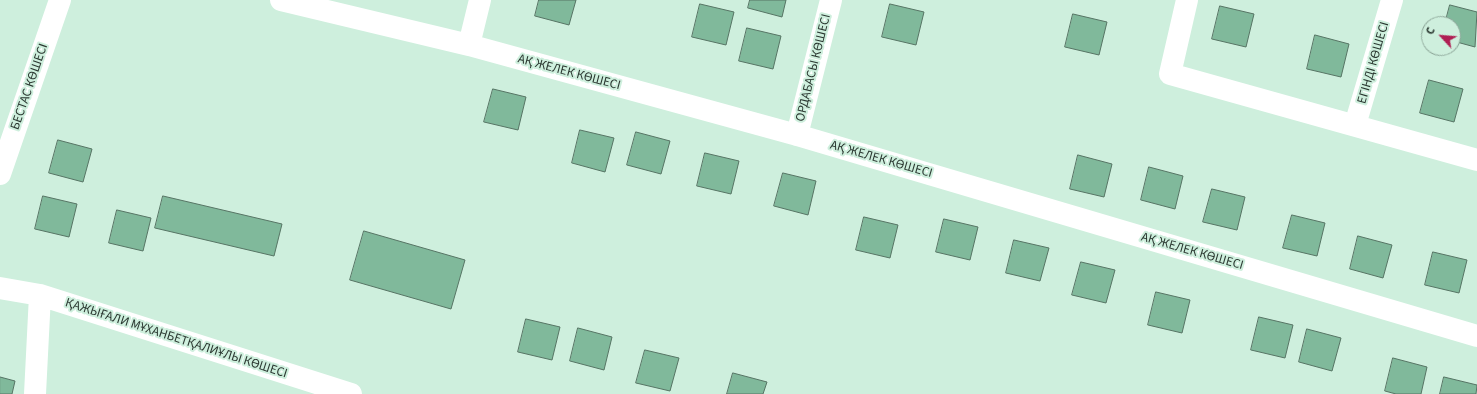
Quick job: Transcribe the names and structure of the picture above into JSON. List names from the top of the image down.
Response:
{
  "streets": {
    "street": [
      "ЕГІНДІ КӨШЕСІ",
      "ОРДАБАСЫ КӨШЕСІ",
      "АҚ ЖЕЛЕК КӨШЕСІ",
      "БЕСТАС КӨШЕСІ",
      "ҚАЖЫҒАЛИ МҰХАНБЕТҚАЛИҰЛЫ КӨШЕСІ"
    ]
  },
  "crossings": [
    ["ОРДАБАСЫ КӨШЕСІ", "АҚ ЖЕЛЕК КӨШЕСІ"]
  ],
  "north": "top left"
}
